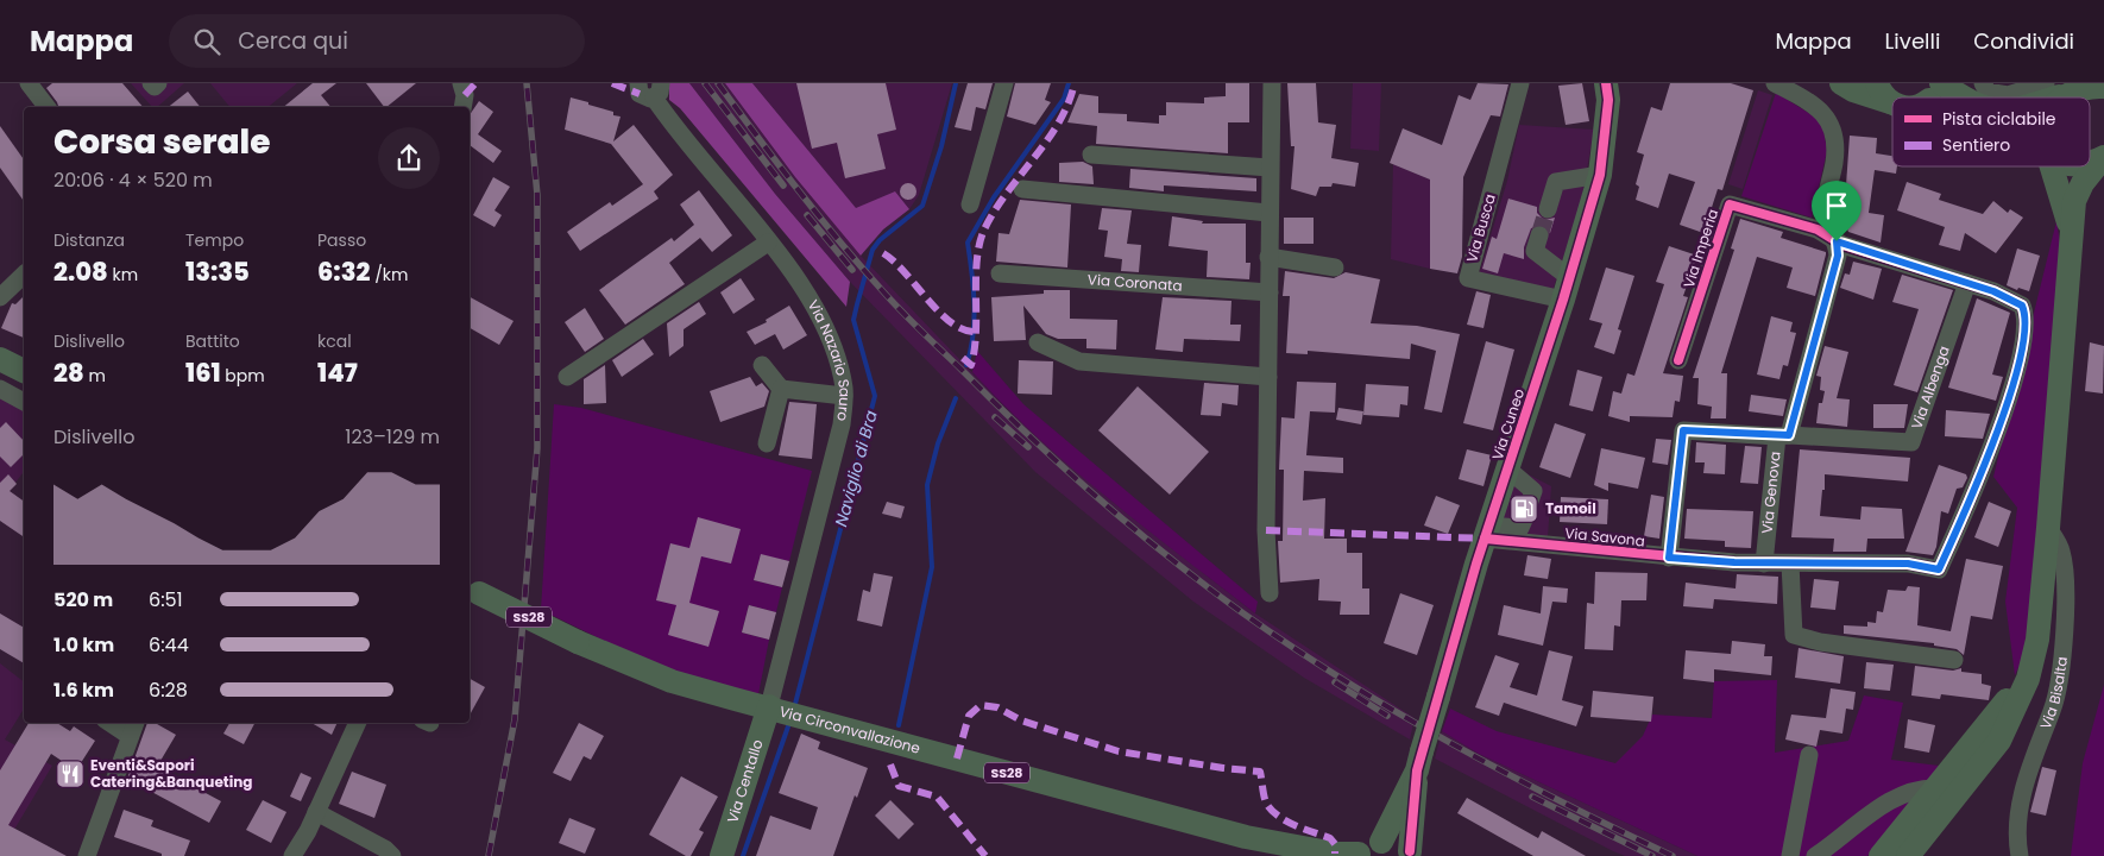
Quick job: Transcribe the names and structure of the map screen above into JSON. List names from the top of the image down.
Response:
{
  "streets": {
    "main road": [
      "Via Cuneo",
      "SS28",
      "Via Bisalta",
      "Via Circonvallazione",
      "Via Centallo"
    ],
    "street": [
      "Via Busca",
      "Via Imperia",
      "Via Coronata",
      "Via Nazario Sauro",
      "Via Albenga",
      "Via Genova",
      "Via Savona"
    ]
  },
  "crossings": [
    ["Via Busca", "Via Cuneo"],
    ["Via Imperia", "Via Albenga"],
    ["Via Imperia", "Via Genova"],
    ["Via Imperia", "Via Savona"],
    ["Via Nazario Sauro", "Via Circonvallazione"],
    ["Via Nazario Sauro", "Via Centallo"],
    ["Via Albenga", "Via Genova"],
    ["Via Cuneo", "Via Savona"],
    ["Via Genova", "Via Savona"],
    ["Via Circonvallazione", "Via Centallo"]
  ],
  "water": ["Naviglio di Bra"],
  "places": {
    "fuel station": ["Tamoil"],
    "restaurant": ["Eventi&Sapori Catering&Banqueting"]
  },
  "legend": ["Pista ciclabile", "Sentiero"],
  "page": {
    "header": "Mappa",
    "search": "Cerca qui",
    "nav": ["Mappa", "Livelli", "Condividi"],
    "heading": ["Corsa serale", "20:06 · 4 × 520 m"],
    "stats": [
      ["Distanza", "2.08 km"],
      ["Tempo", "13:35"],
      ["Passo", "6:32 /km"],
      ["Dislivello", "28 m"],
      ["Battito", "161 bpm"],
      ["kcal", "147"]
    ],
    "chart": ["Dislivello", "123–129 m"],
    "list": [
      {
        "name": "520 m",
        "note": "6:51"
      },
      {
        "name": "1.0 km",
        "note": "6:44"
      },
      {
        "name": "1.6 km",
        "note": "6:28"
      }
    ]
  }
}
